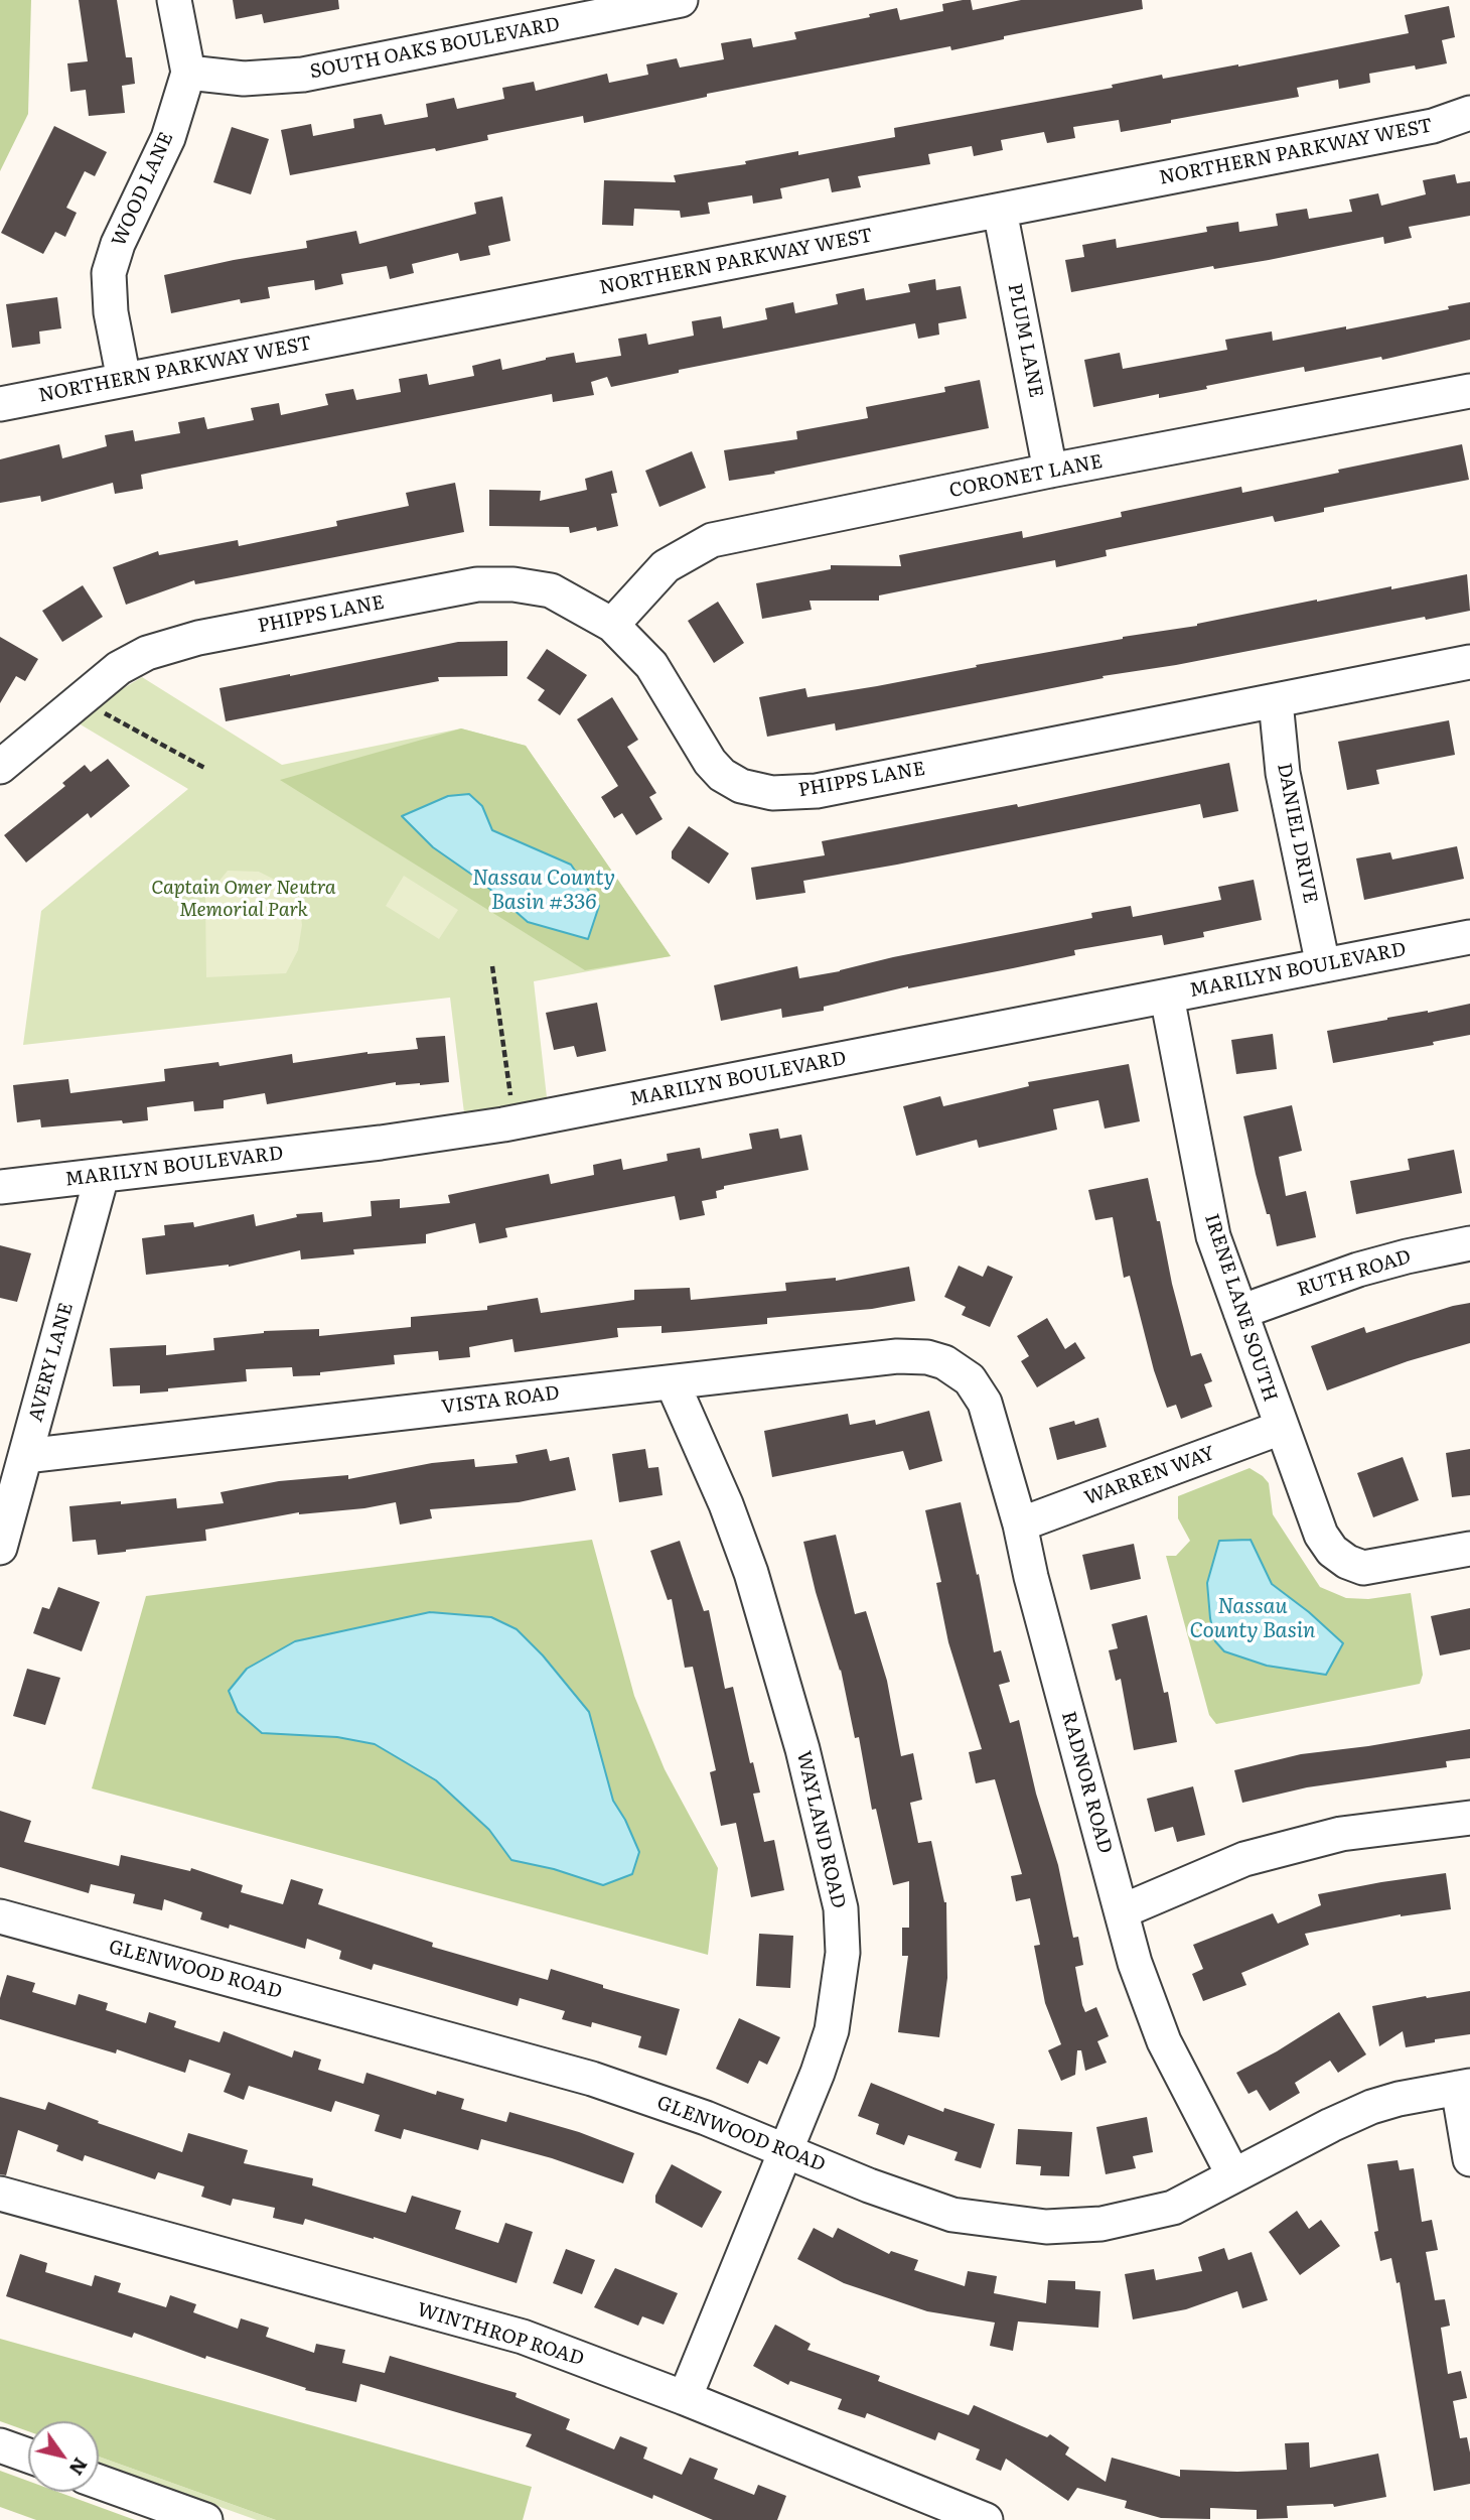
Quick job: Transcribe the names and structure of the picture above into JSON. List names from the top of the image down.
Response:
{
  "streets": {
    "street": [
      "SOUTH OAKS BOULEVARD",
      "NORTHERN PARKWAY WEST",
      "WOOD LANE",
      "PLUM LANE",
      "CORONET LANE",
      "PHIPPS LANE",
      "DANIEL DRIVE",
      "MARILYN BOULEVARD",
      "RUTH ROAD",
      "IRENE LANE SOUTH",
      "AVERY LANE",
      "VISTA ROAD",
      "WARREN WAY",
      "RADNOR ROAD",
      "WAYLAND ROAD",
      "GLENWOOD ROAD",
      "WINTHROP ROAD"
    ]
  },
  "crossings": [
    ["SOUTH OAKS BOULEVARD", "WOOD LANE"],
    ["NORTHERN PARKWAY WEST", "WOOD LANE"],
    ["NORTHERN PARKWAY WEST", "PLUM LANE"],
    ["PLUM LANE", "CORONET LANE"],
    ["CORONET LANE", "PHIPPS LANE"],
    ["PHIPPS LANE", "DANIEL DRIVE"],
    ["DANIEL DRIVE", "MARILYN BOULEVARD"],
    ["MARILYN BOULEVARD", "IRENE LANE SOUTH"],
    ["MARILYN BOULEVARD", "AVERY LANE"],
    ["RUTH ROAD", "IRENE LANE SOUTH"],
    ["IRENE LANE SOUTH", "WARREN WAY"],
    ["AVERY LANE", "VISTA ROAD"],
    ["VISTA ROAD", "RADNOR ROAD"],
    ["VISTA ROAD", "WAYLAND ROAD"],
    ["WARREN WAY", "RADNOR ROAD"],
    ["RADNOR ROAD", "GLENWOOD ROAD"],
    ["WAYLAND ROAD", "GLENWOOD ROAD"],
    ["WAYLAND ROAD", "WINTHROP ROAD"]
  ],
  "water": ["Nassau County Basin #336", "Nassau County Basin"],
  "parks": ["Captain Omer Neutra Memorial Park"],
  "north": "bottom right"
}
